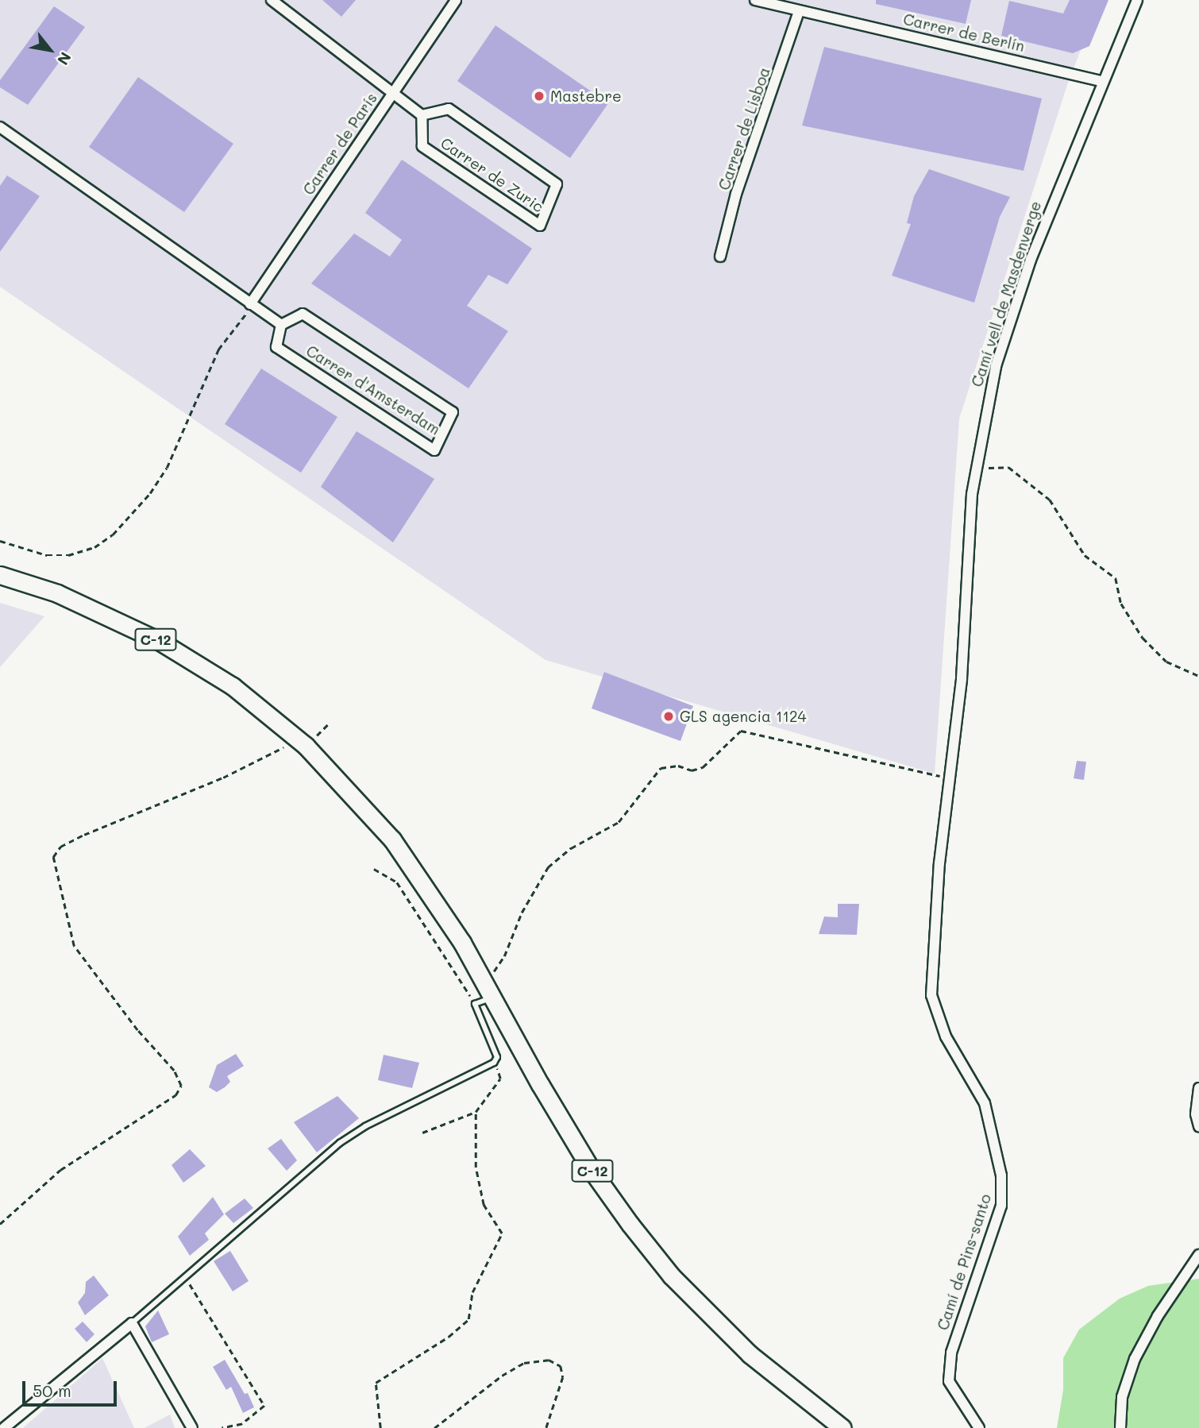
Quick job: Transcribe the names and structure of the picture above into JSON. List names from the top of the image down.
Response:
{
  "streets": {
    "main road": ["C-12"],
    "street": [
      "Carrer de Berlín",
      "Carrer de Lisboa",
      "Carrer de París",
      "Carrer de Zuric",
      "Camí vell de Masdenverge",
      "Carrer d'Amsterdam",
      "Camí de Pins-santo"
    ]
  },
  "crossings": [
    ["Carrer de Berlín", "Carrer de Lisboa"],
    ["Carrer de Berlín", "Camí vell de Masdenverge"],
    ["Camí vell de Masdenverge", "Camí de Pins-santo"]
  ],
  "places": ["Mastebre", "GLS agencia 1124"],
  "scale_bar": "50 m",
  "north": "bottom right"
}
